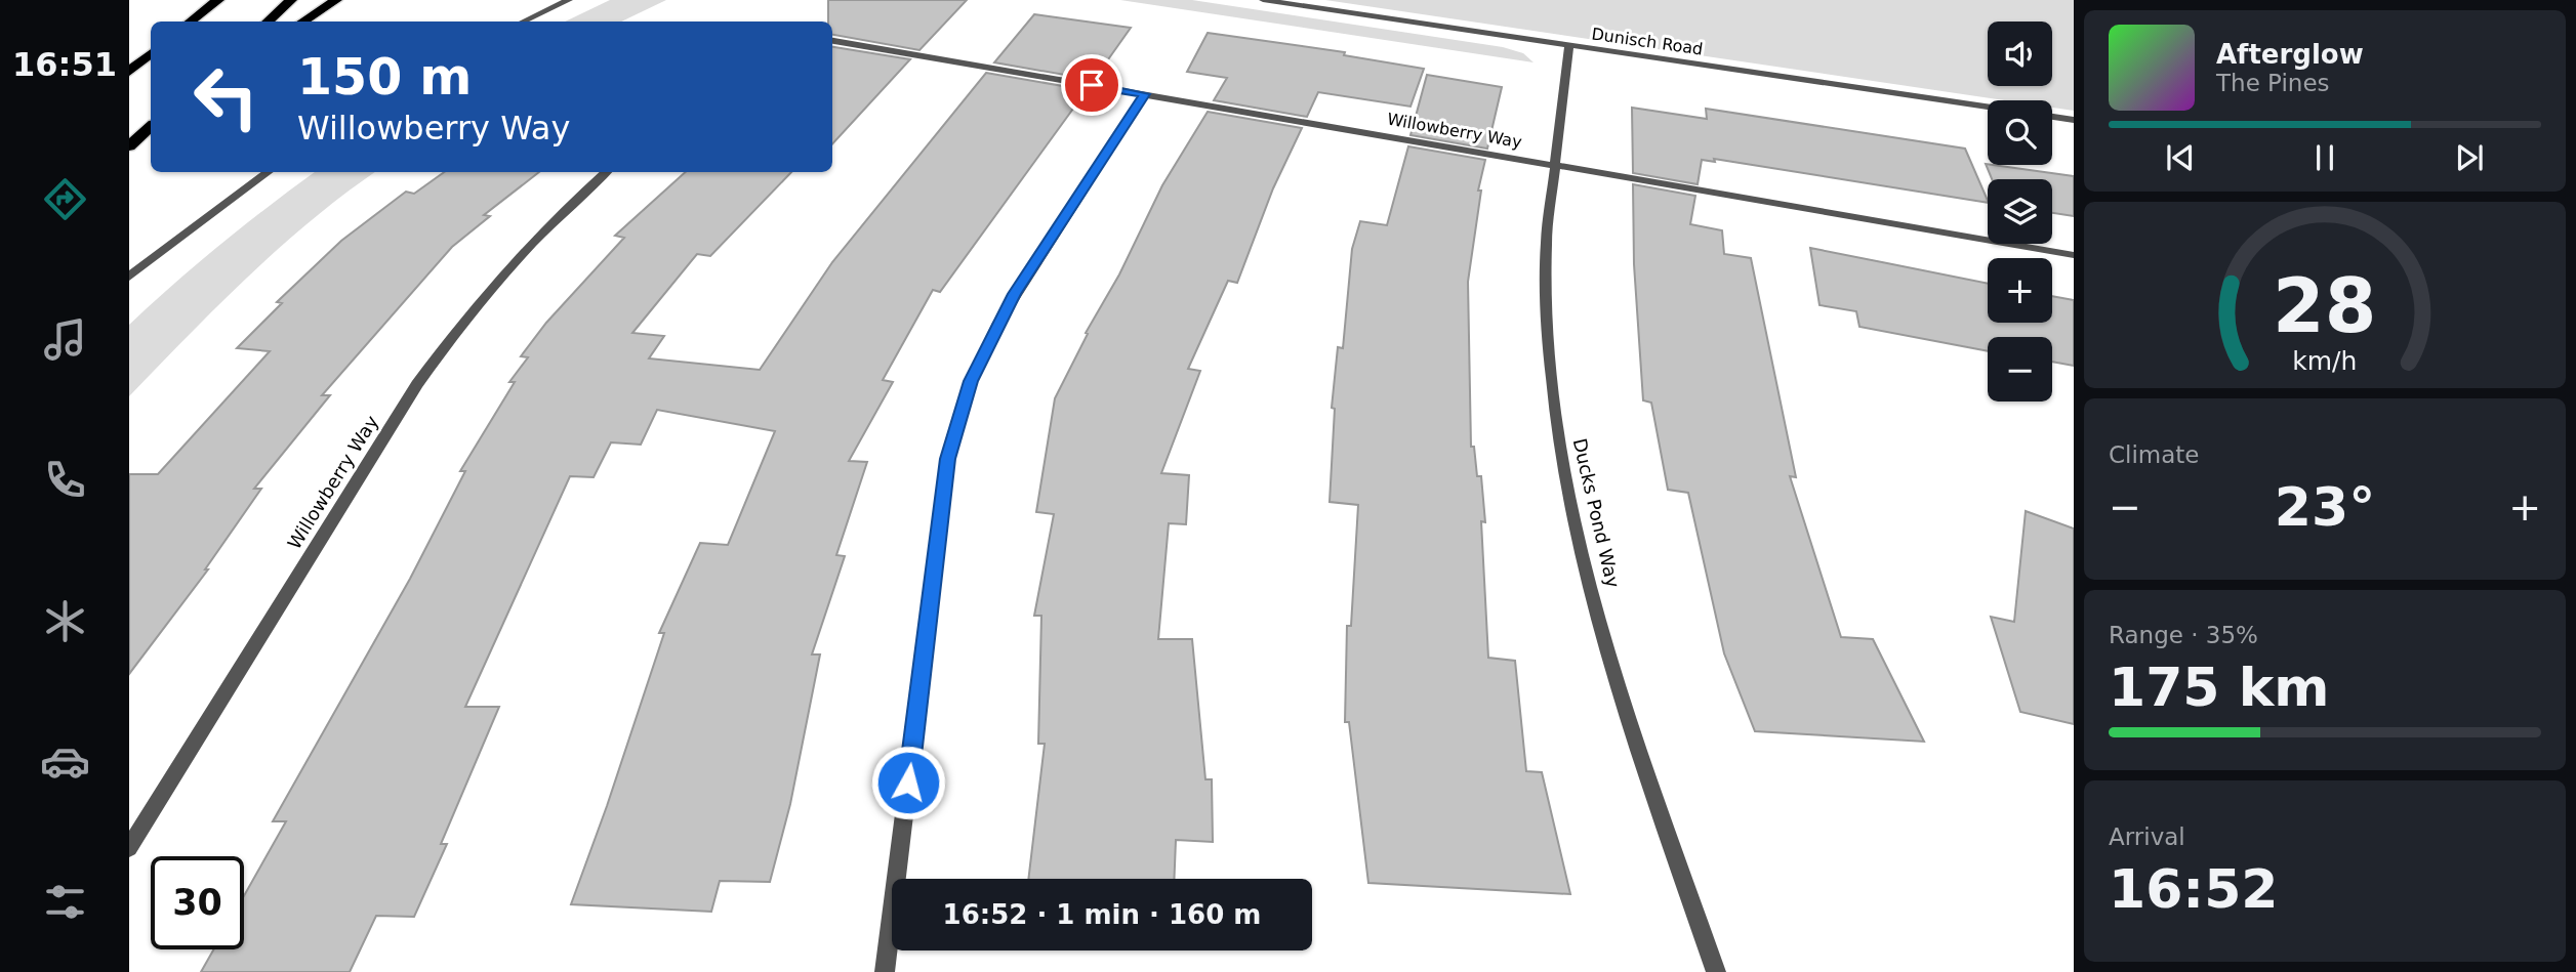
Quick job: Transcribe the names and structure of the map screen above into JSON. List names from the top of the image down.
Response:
{
  "streets": {
    "street": ["Dunisch Road", "Willowberry Way", "Ducks Pond Way"]
  },
  "crossings": [
    ["Dunisch Road", "Ducks Pond Way"],
    ["Willowberry Way", "Ducks Pond Way"]
  ],
  "page": {
    "tabs": "16:51",
    "map_buttons": ["+", "−"],
    "turn": ["150 m", "Willowberry Way"],
    "song": ["Afterglow", "The Pines"],
    "tile": [
      "Climate",
      ["Range · 35%", "175 km"],
      ["Arrival", "16:52"]
    ],
    "heat": ["−", "23°", "+"],
    "limit": "30",
    "trip": "16:52 · 1 min · 160 m",
    "gauge": ["28", "km/h"]
  }
}
